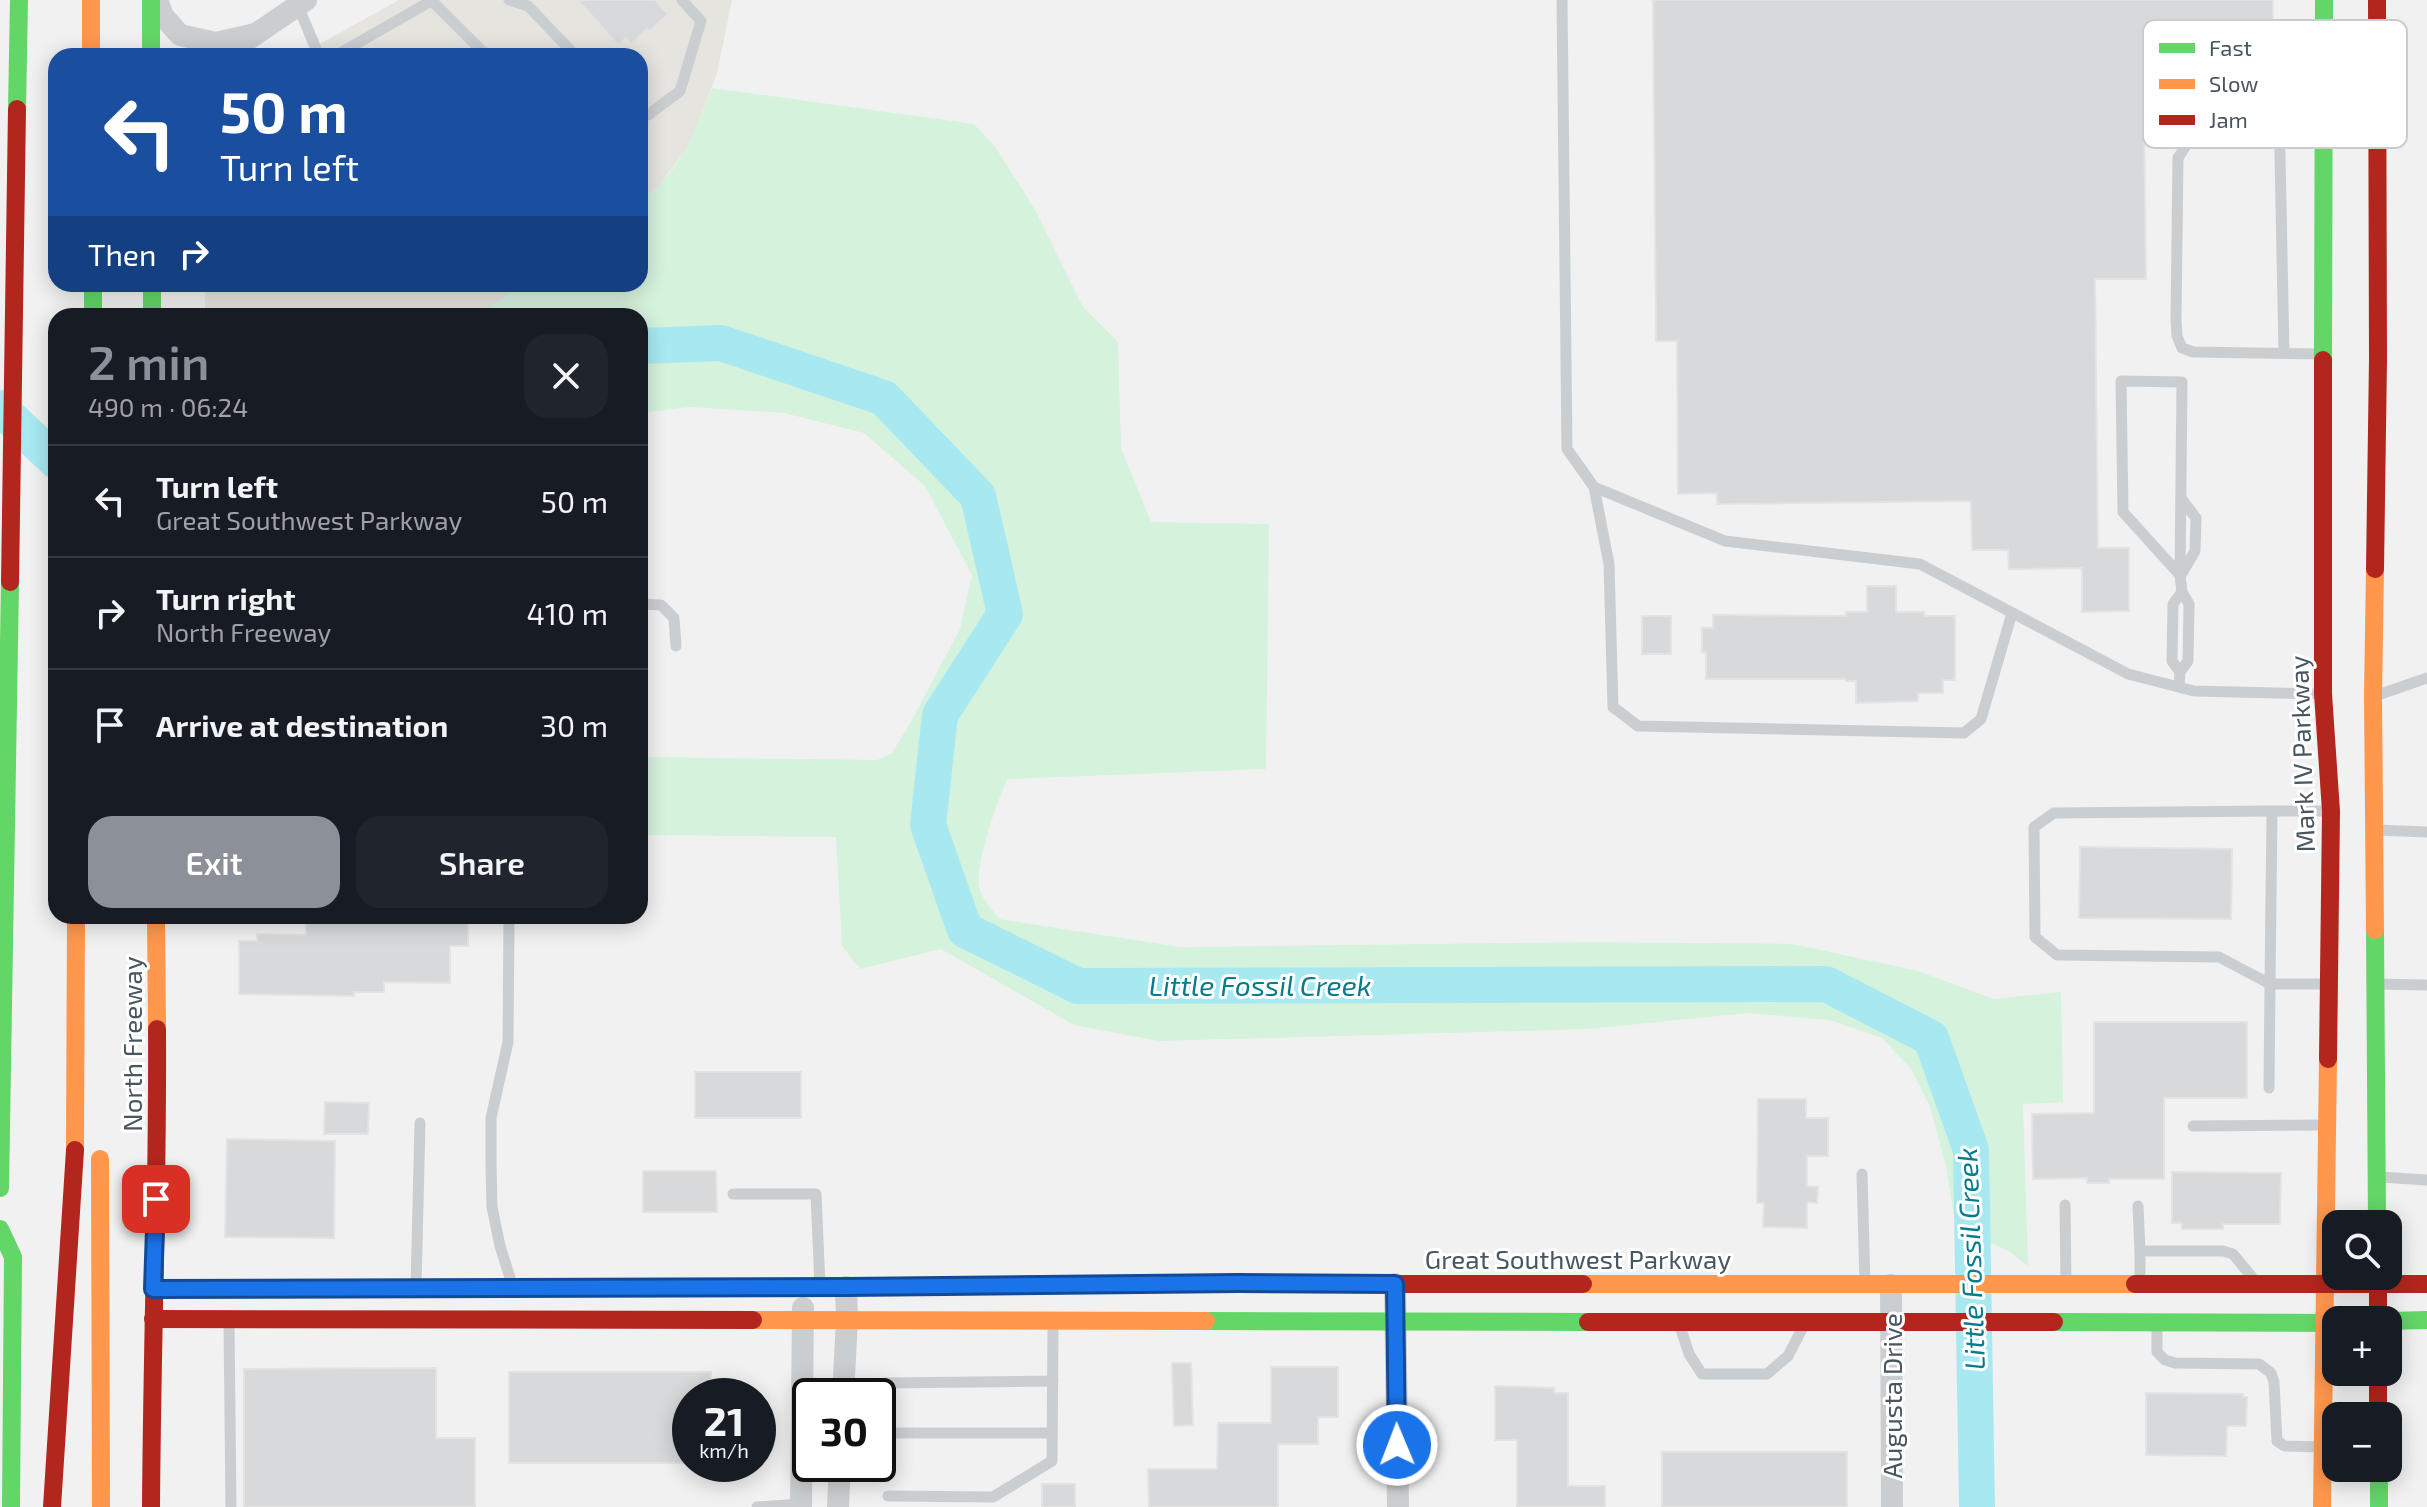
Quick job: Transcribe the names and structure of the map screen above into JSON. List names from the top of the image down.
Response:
{
  "streets": {
    "main road": ["Mark IV Parkway", "North Freeway", "Great Southwest Parkway"],
    "street": ["Augusta Drive"]
  },
  "crossings": [
    ["North Freeway", "Great Southwest Parkway"],
    ["Great Southwest Parkway", "Augusta Drive"]
  ],
  "water": ["Little Fossil Creek"],
  "legend": ["Fast", "Slow", "Jam"],
  "page": {
    "turn": ["50 m", "Turn left"],
    "then": "Then",
    "heading": ["2 min", "490 m · 06:24"],
    "list": [
      {
        "name": "Turn left",
        "note": "Great Southwest Parkway",
        "value": "50 m"
      },
      {
        "name": "Turn right",
        "note": "North Freeway",
        "value": "410 m"
      },
      {
        "name": "Arrive at destination",
        "value": "30 m"
      }
    ],
    "buttons": ["Exit", "Share"],
    "map_buttons": ["+", "−"],
    "speed": "21 km/h",
    "limit": "30"
  }
}
